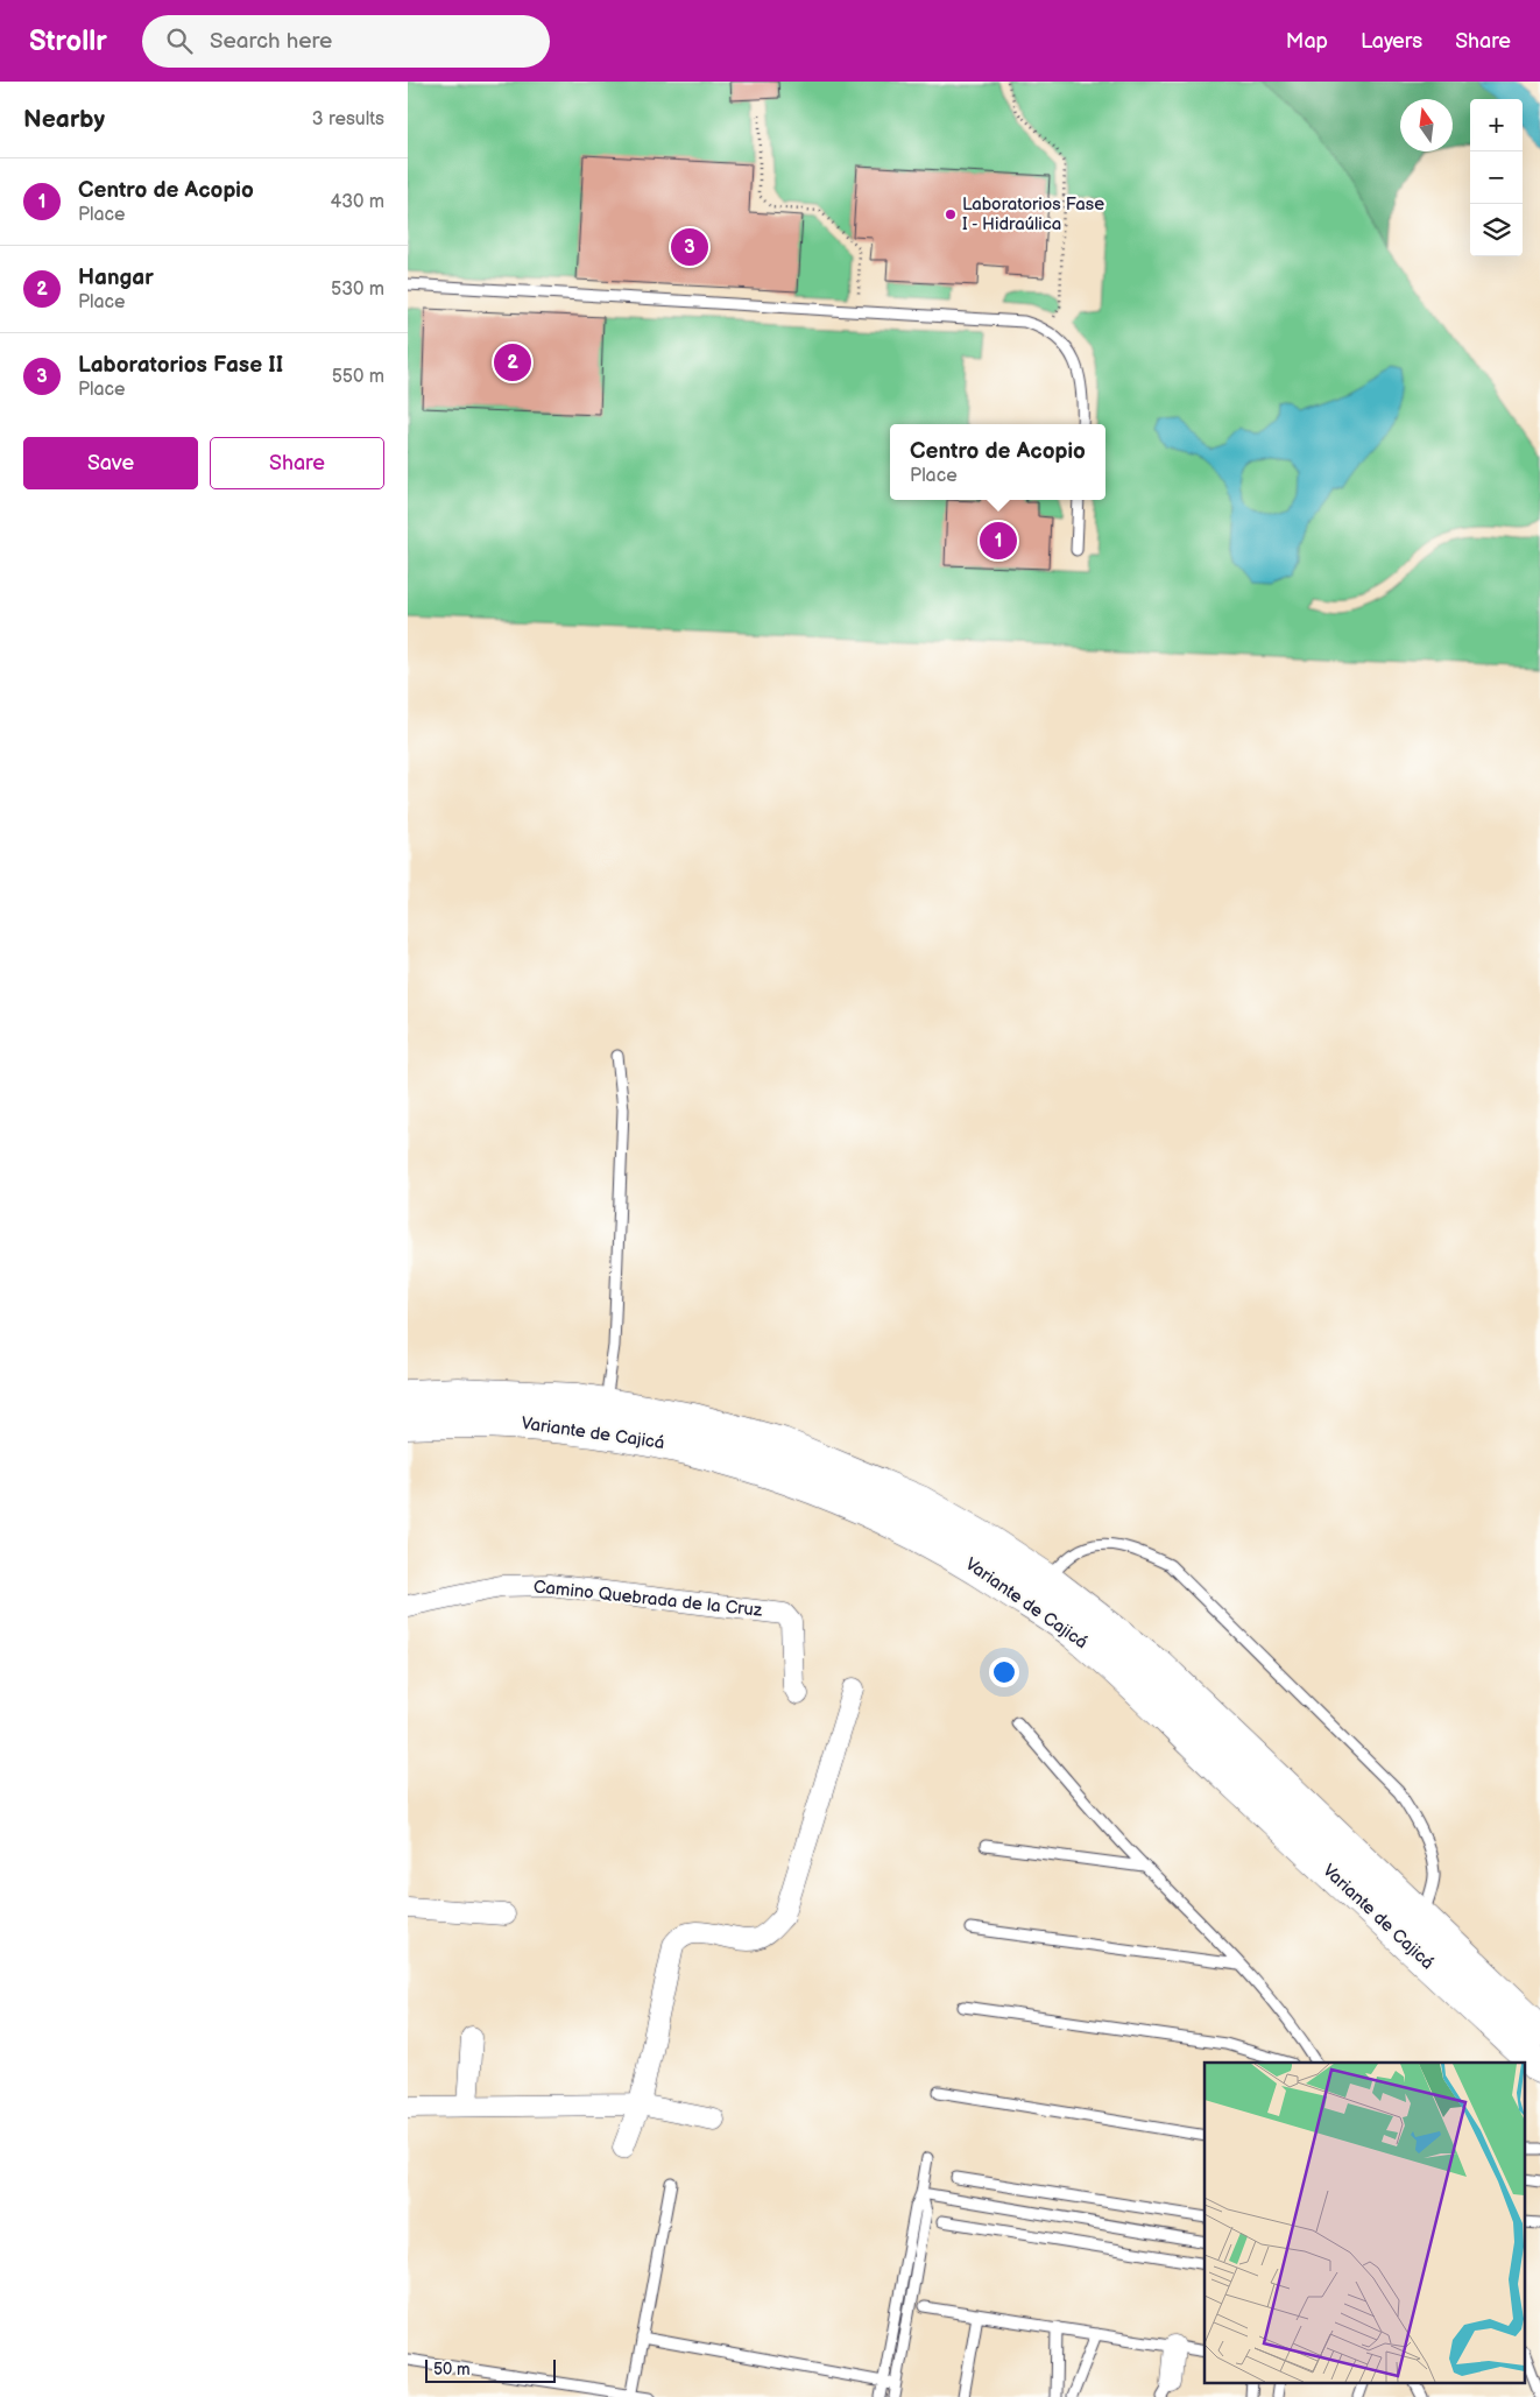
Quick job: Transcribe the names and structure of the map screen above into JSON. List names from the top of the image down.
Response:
{
  "streets": {
    "highway": ["Variante de Cajicá"],
    "street": ["Camino Quebrada de la Cruz"]
  },
  "places": ["Laboratorios Fase I - Hidraúlica"],
  "scale_bar": "50 m",
  "north": "top",
  "page": {
    "header": "Strollr",
    "search": "Search here",
    "nav": ["Map", "Layers", "Share"],
    "heading": ["Nearby", "3 results"],
    "map_buttons": ["+", "−"],
    "list": [
      {
        "mark": "1",
        "name": "Centro de Acopio",
        "note": "Place",
        "value": "430 m"
      },
      {
        "mark": "2",
        "name": "Hangar",
        "note": "Place",
        "value": "530 m"
      },
      {
        "mark": "3",
        "name": "Laboratorios Fase II",
        "note": "Place",
        "value": "550 m"
      }
    ],
    "pins": ["3", "2", "1"],
    "buttons": ["Save", "Share"],
    "popup": ["Centro de Acopio", "Place"],
    "scale": "50 m"
  }
}
